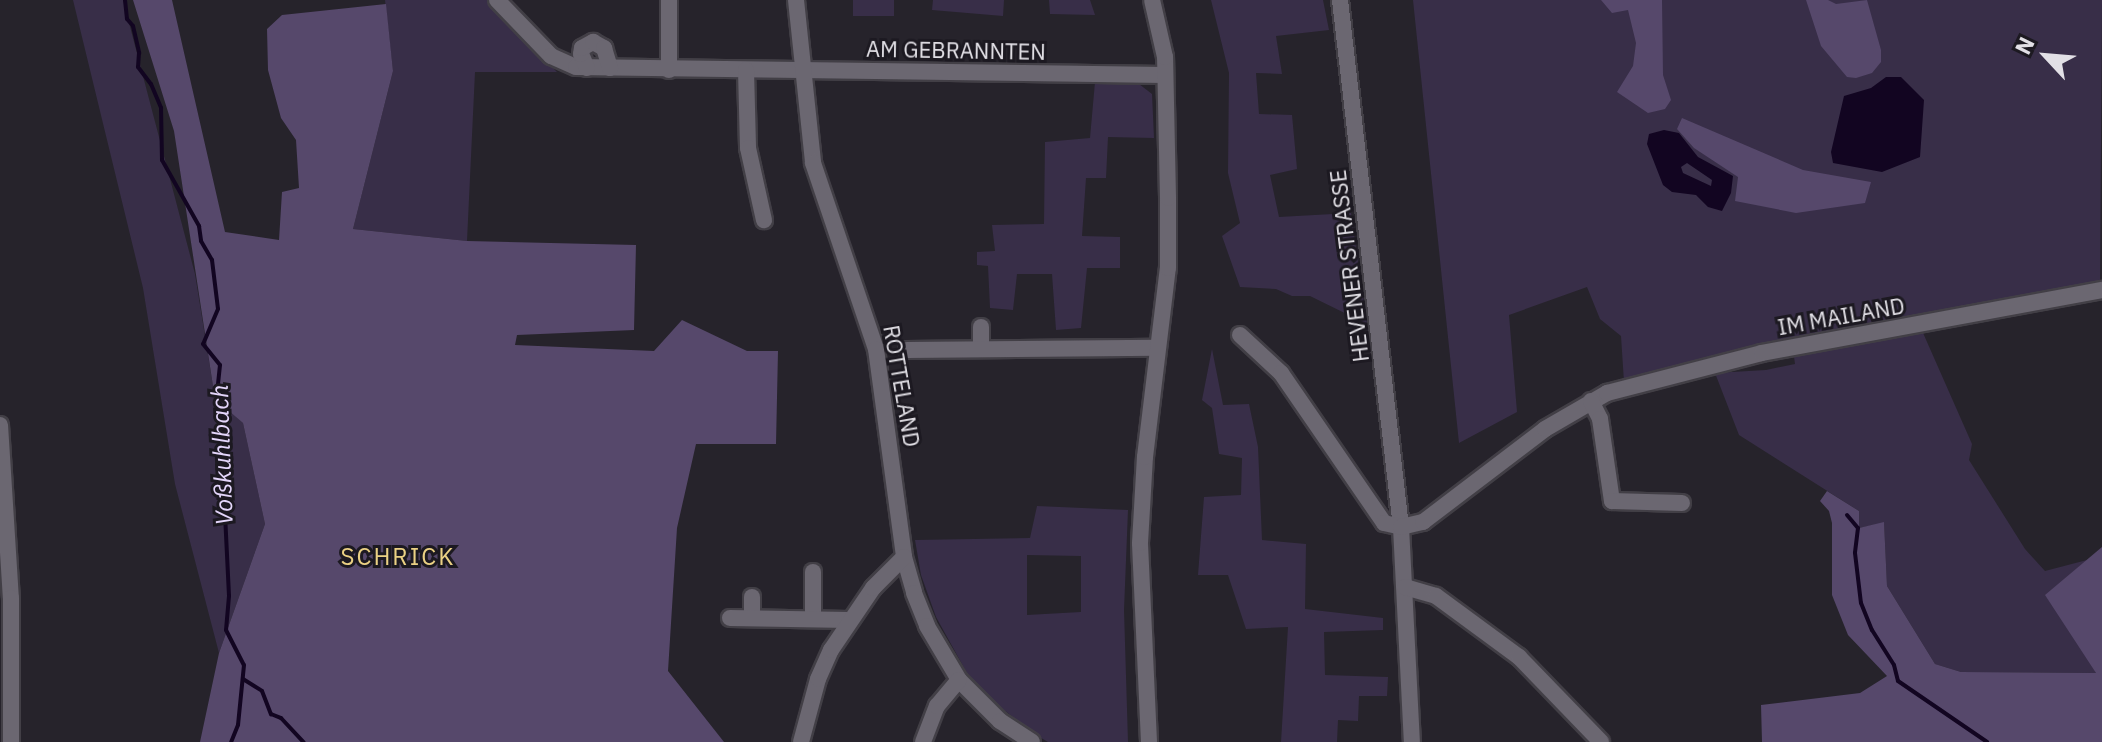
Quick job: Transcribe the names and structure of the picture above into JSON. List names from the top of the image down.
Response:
{
  "streets": {
    "street": [
      "AM GEBRANNTEN",
      "HEVENER STRASSE",
      "IM MAILAND",
      "ROTTELAND"
    ]
  },
  "crossings": [
    ["AM GEBRANNTEN", "ROTTELAND"],
    ["HEVENER STRASSE", "IM MAILAND"]
  ],
  "districts": ["SCHRICK"],
  "water": ["Voßkuhlbach"],
  "north": "top left"
}
